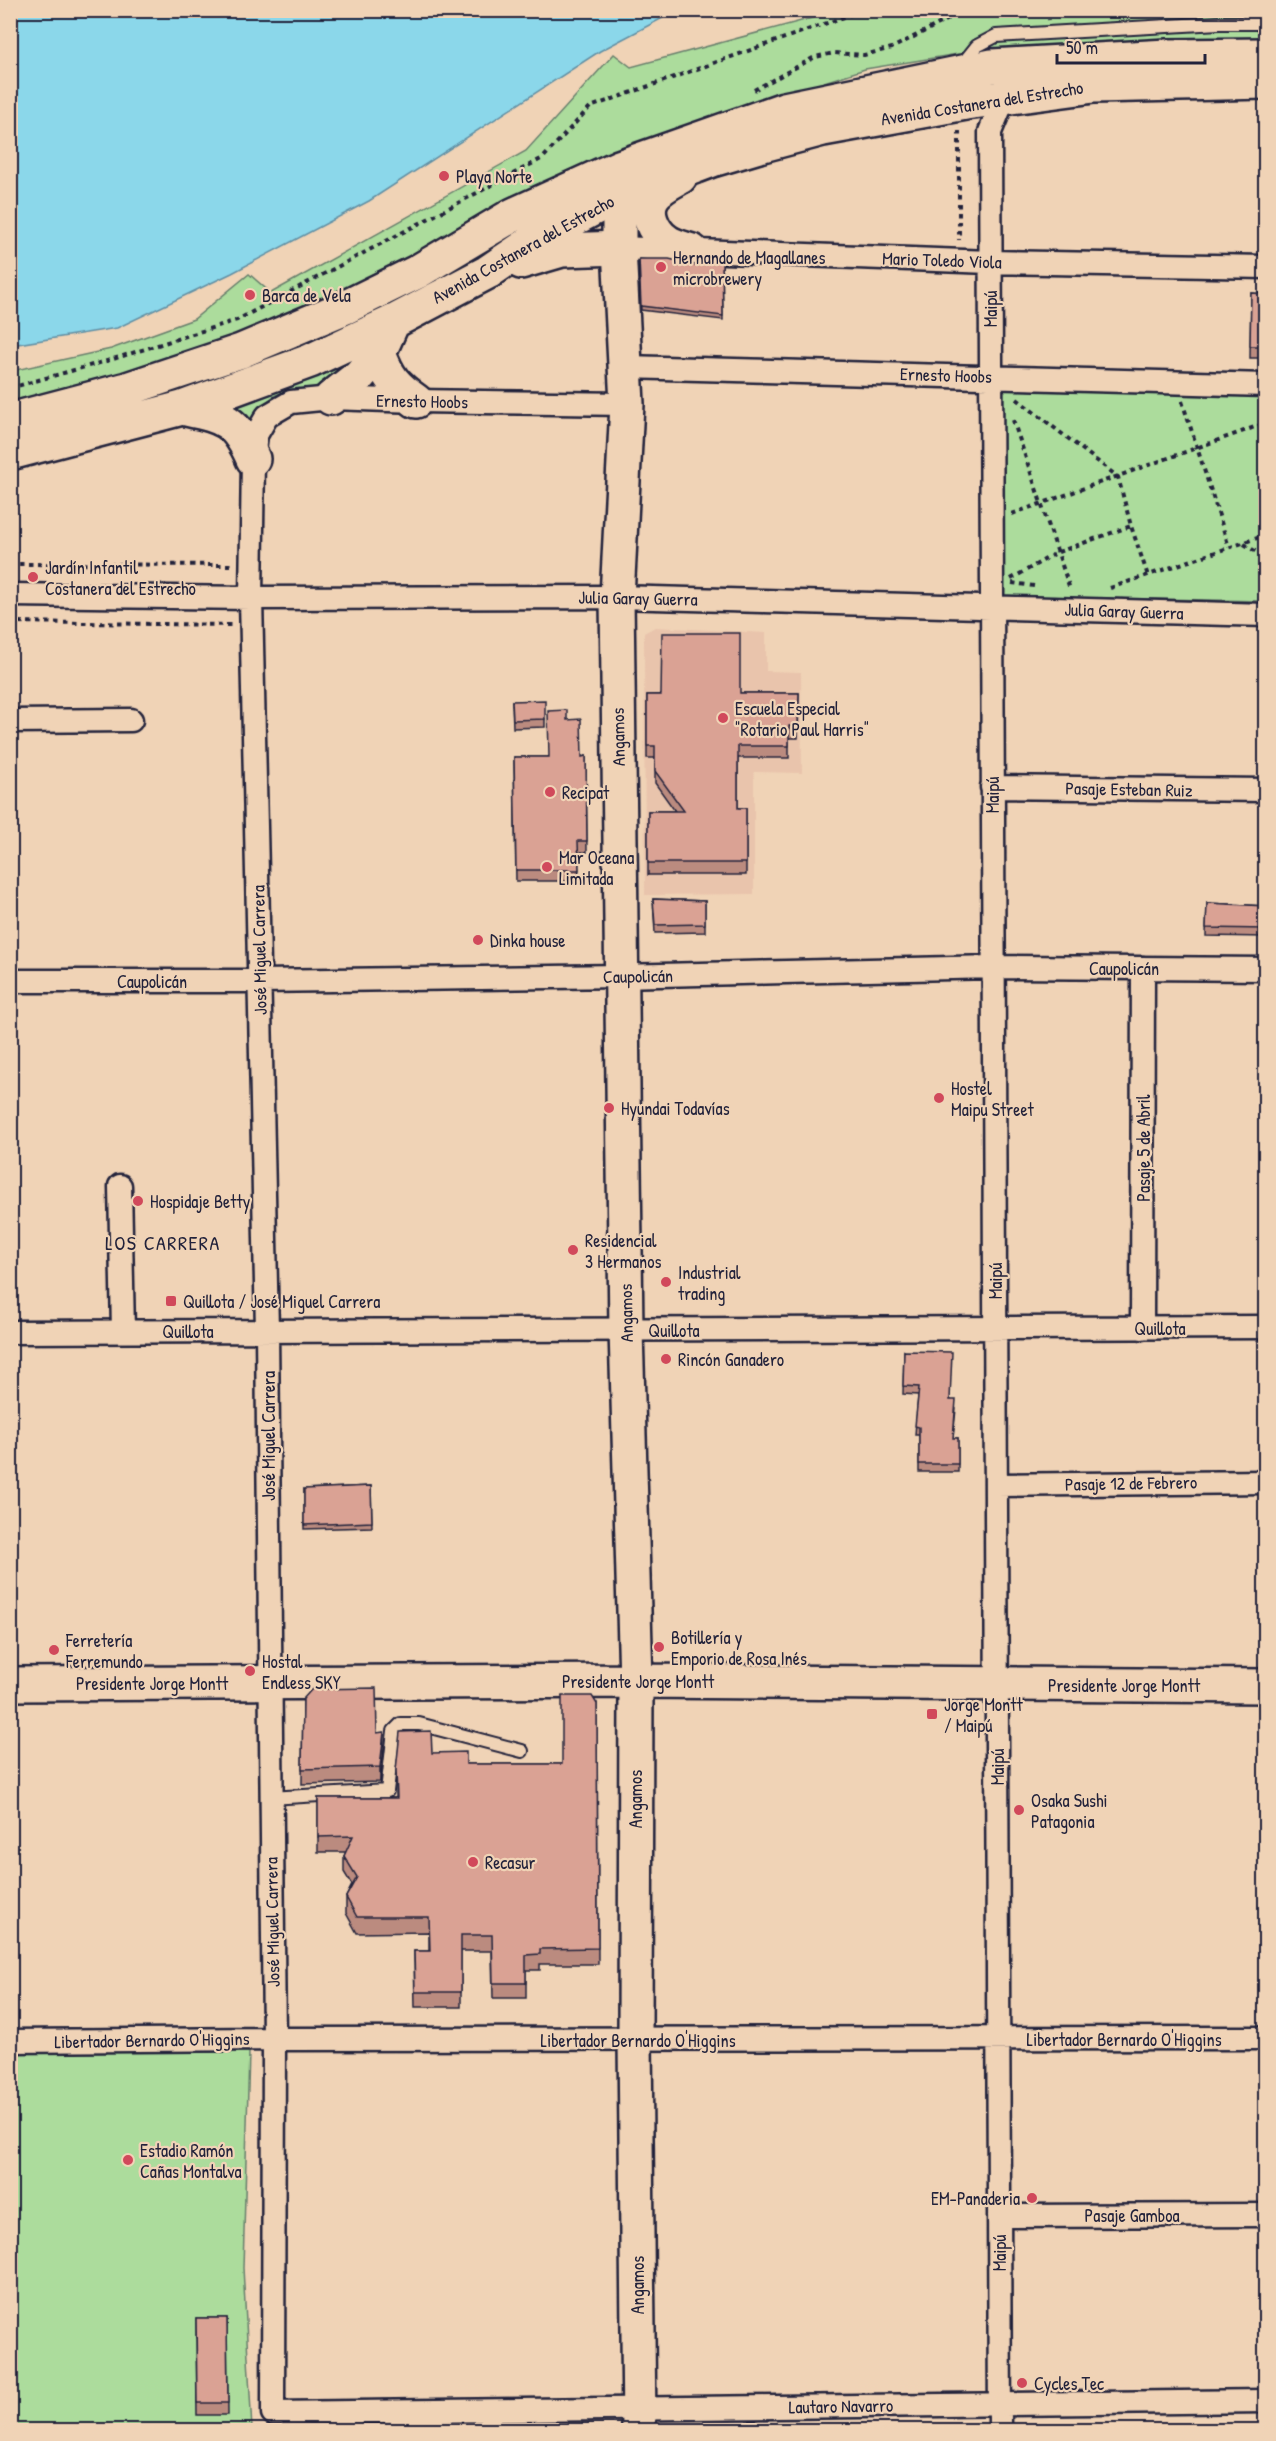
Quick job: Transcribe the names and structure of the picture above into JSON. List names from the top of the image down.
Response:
{
  "streets": {
    "main road": ["Avenida Costanera del Estrecho", "Angamos", "Presidente Jorge Montt"],
    "street": [
      "Mario Toledo Viola",
      "Maipú",
      "Ernesto Hoobs",
      "Julia Garay Guerra",
      "Pasaje Esteban Ruiz",
      "José Miguel Carrera",
      "Caupolicán",
      "Pasaje 5 de Abril",
      "Quillota",
      "Pasaje 12 de Febrero",
      "Libertador Bernardo O'Higgins",
      "Pasaje Gamboa",
      "Lautaro Navarro"
    ]
  },
  "crossings": [
    ["Avenida Costanera del Estrecho", "Maipú"],
    ["Avenida Costanera del Estrecho", "Angamos"],
    ["Mario Toledo Viola", "Maipú"],
    ["Mario Toledo Viola", "Angamos"],
    ["Maipú", "Ernesto Hoobs"],
    ["Maipú", "Julia Garay Guerra"],
    ["Maipú", "Pasaje Esteban Ruiz"],
    ["Maipú", "Caupolicán"],
    ["Maipú", "Quillota"],
    ["Maipú", "Pasaje 12 de Febrero"],
    ["Maipú", "Presidente Jorge Montt"],
    ["Maipú", "Libertador Bernardo O'Higgins"],
    ["Maipú", "Pasaje Gamboa"],
    ["Maipú", "Lautaro Navarro"],
    ["Ernesto Hoobs", "Angamos"],
    ["Ernesto Hoobs", "José Miguel Carrera"],
    ["Julia Garay Guerra", "Angamos"],
    ["Julia Garay Guerra", "José Miguel Carrera"],
    ["Angamos", "Caupolicán"],
    ["Angamos", "Quillota"],
    ["Angamos", "Presidente Jorge Montt"],
    ["Angamos", "Libertador Bernardo O'Higgins"],
    ["Angamos", "Lautaro Navarro"],
    ["José Miguel Carrera", "Caupolicán"],
    ["José Miguel Carrera", "Quillota"],
    ["José Miguel Carrera", "Presidente Jorge Montt"],
    ["José Miguel Carrera", "Libertador Bernardo O'Higgins"],
    ["José Miguel Carrera", "Lautaro Navarro"],
    ["Caupolicán", "Pasaje 5 de Abril"],
    ["Pasaje 5 de Abril", "Quillota"]
  ],
  "districts": ["LOS CARRERA"],
  "places": {
    "other": [
      "Playa Norte",
      "Hernando de Magallanes microbrewery",
      "Barca de Vela",
      "Jardín Infantil Costanera del Estrecho",
      "Escuela Especial \"Rotario Paul Harris\"",
      "Recipat",
      "Mar Oceana Limitada",
      "Dinka house",
      "Hostel Maipu Street",
      "Hyundai Todavías",
      "Hospidaje Betty",
      "Residencial 3 Hermanos",
      "Industrial trading",
      "Rincón Ganadero",
      "Botillería y Emporio de Rosa Inés",
      "Ferretería Ferremundo",
      "Hostal Endless SKY",
      "Osaka Sushi Patagonia",
      "Recasur",
      "Estadio Ramón Cañas Montalva",
      "EM-Panaderia",
      "Cycles Tec"
    ],
    "transit": ["Quillota / José Miguel Carrera", "Jorge Montt / Maipú"]
  },
  "scale_bar": "50 m"
}
